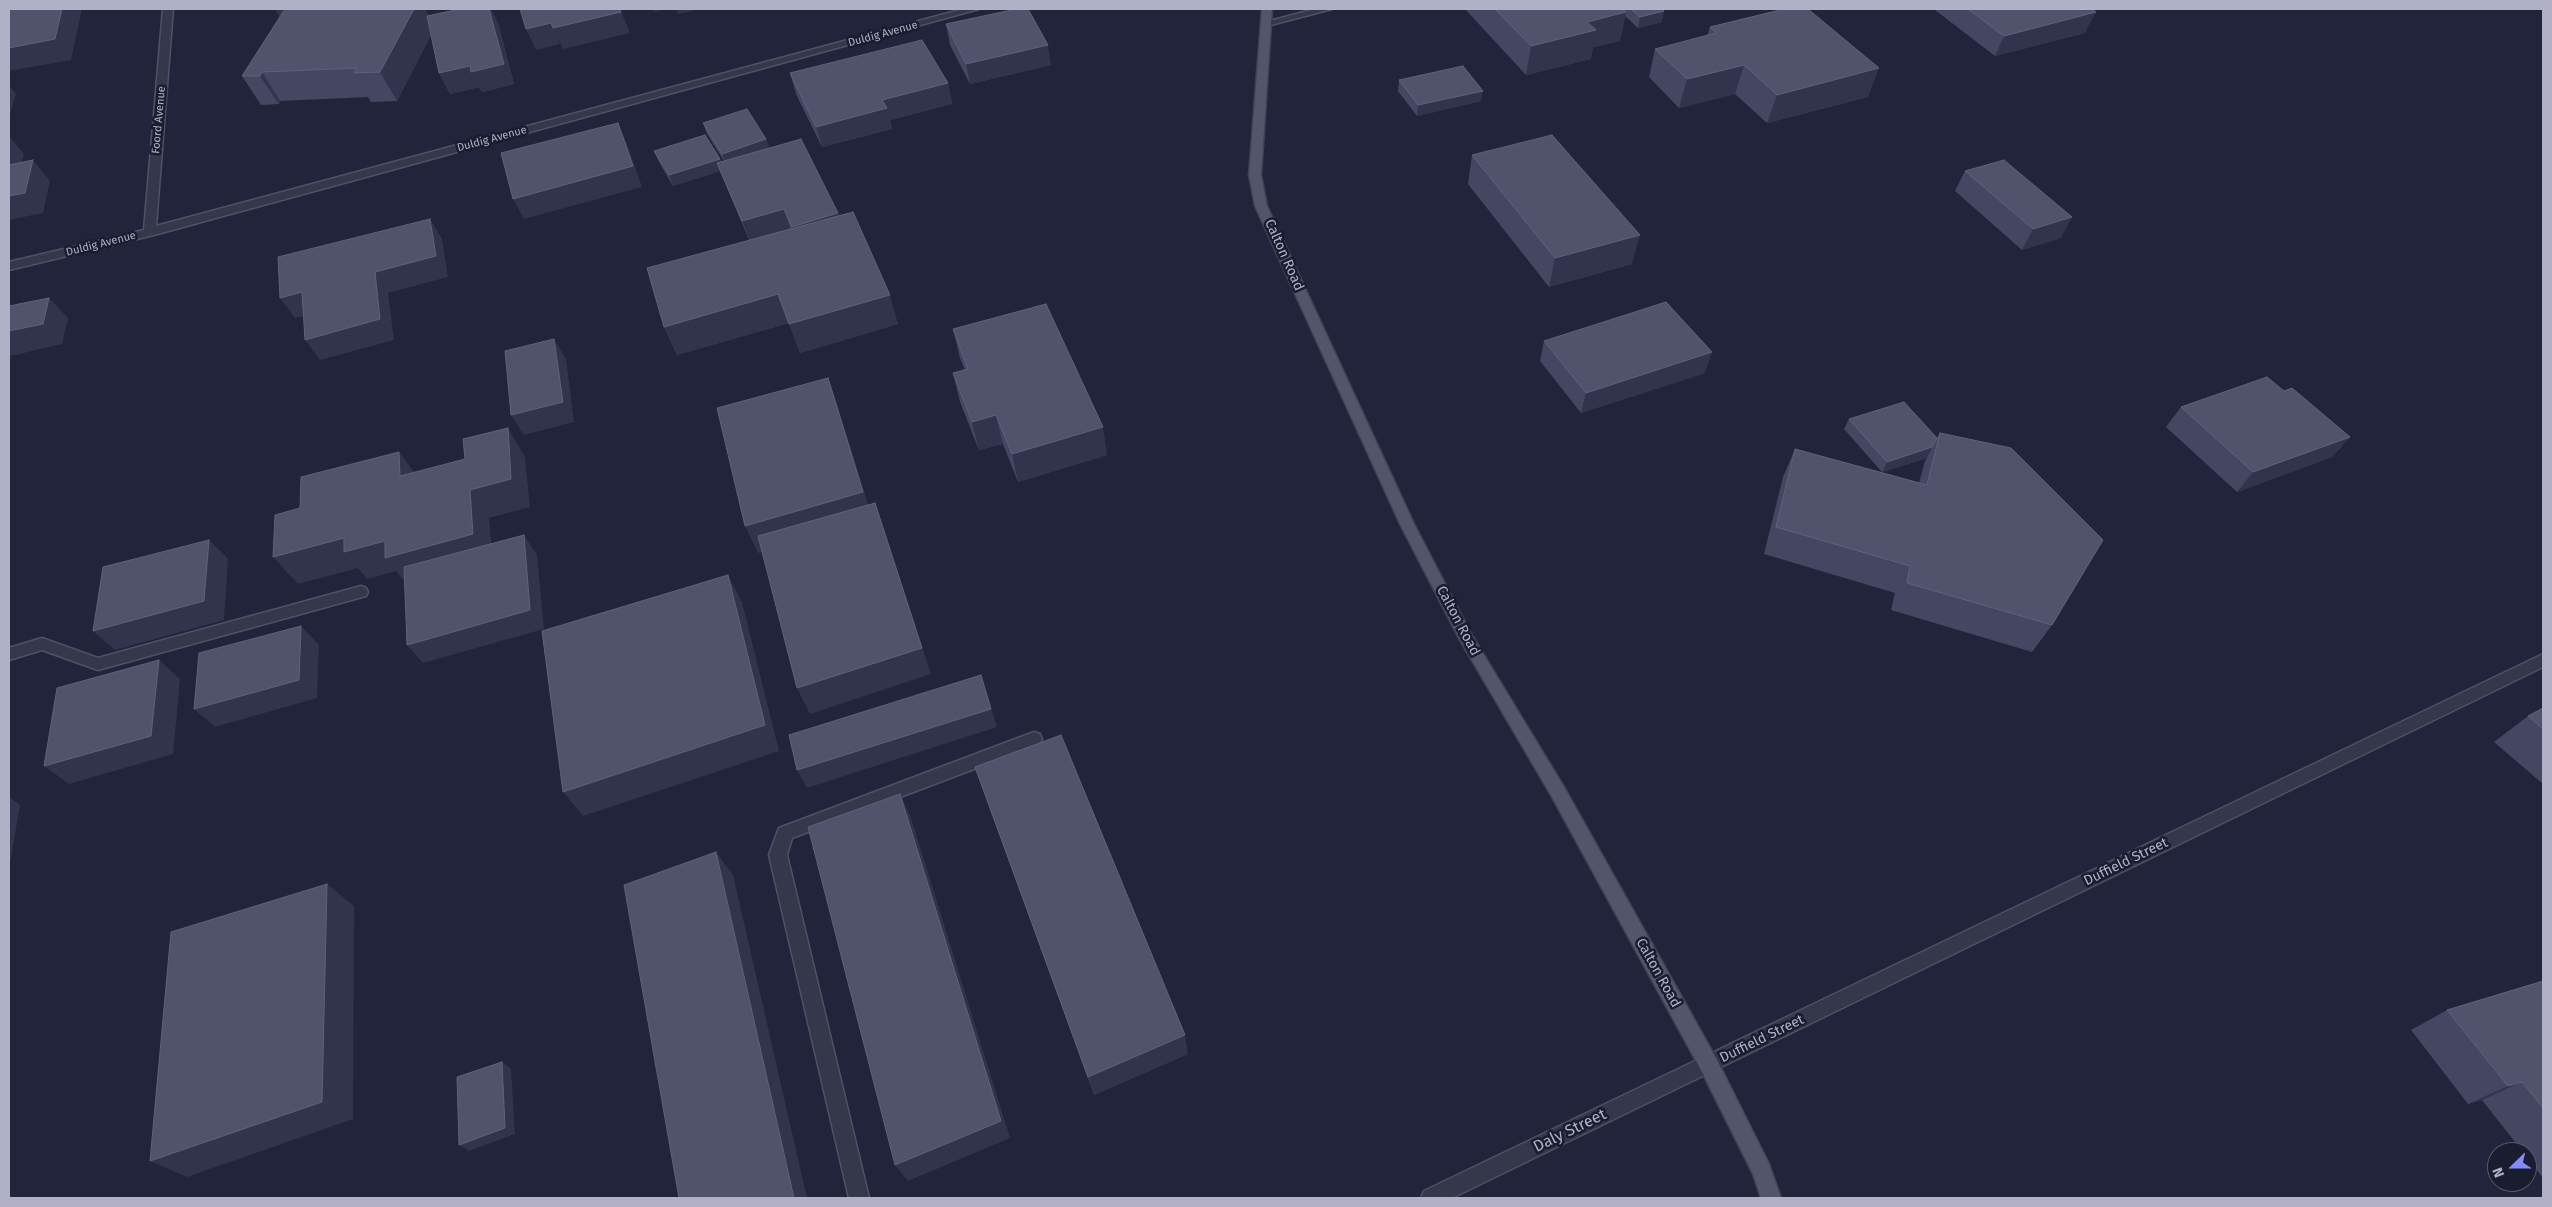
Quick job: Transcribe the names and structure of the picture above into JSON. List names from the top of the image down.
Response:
{
  "streets": {
    "main road": ["Calton Road"],
    "street": [
      "Duldig Avenue",
      "Foord Avenue",
      "Duffield Street",
      "Daly Street"
    ]
  },
  "crossings": [
    ["Duldig Avenue", "Foord Avenue"],
    ["Calton Road", "Duffield Street"],
    ["Calton Road", "Daly Street"],
    ["Duffield Street", "Daly Street"]
  ],
  "north": "left"
}
